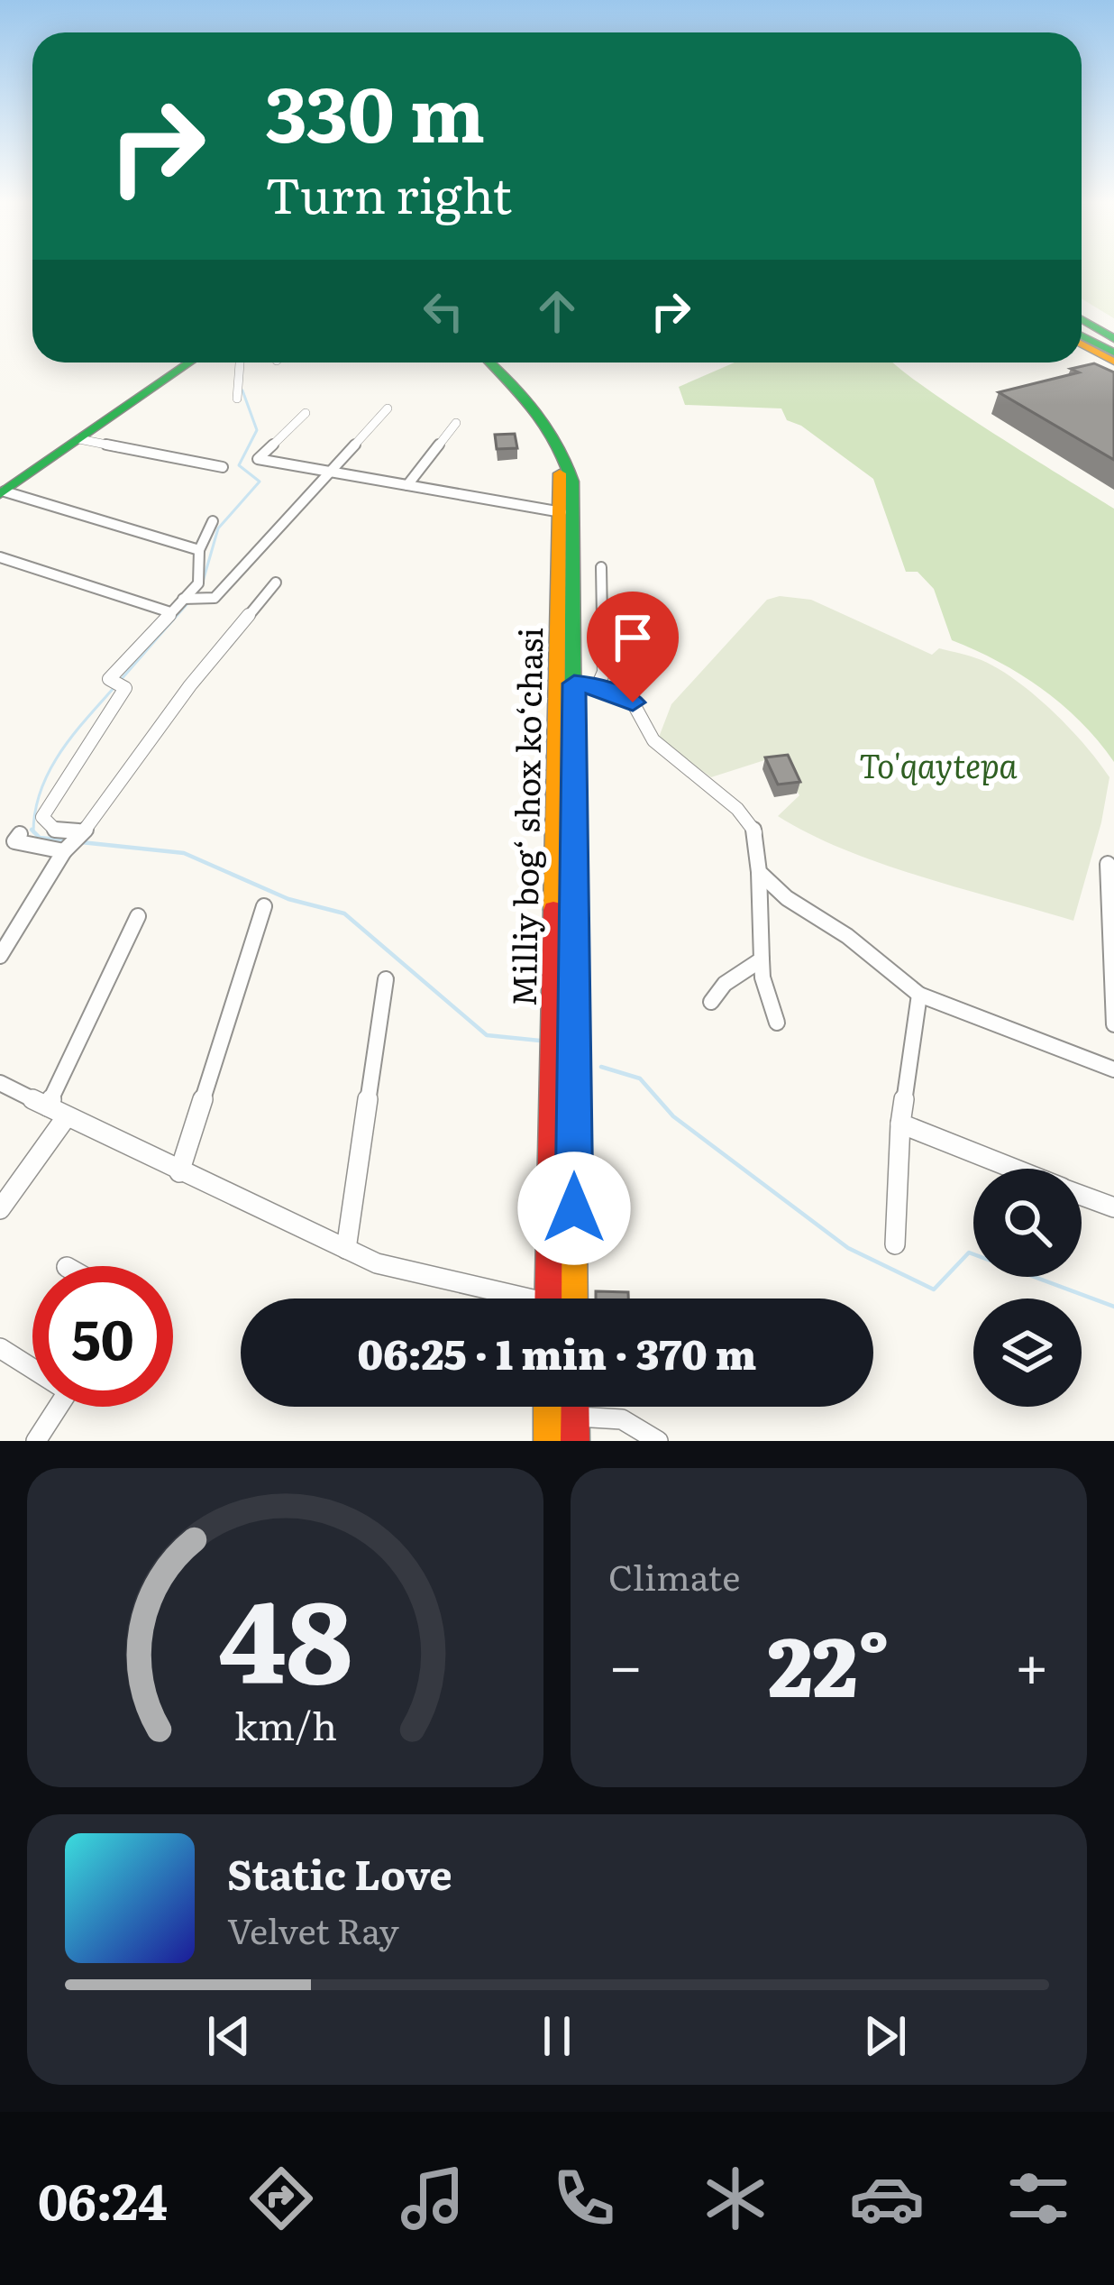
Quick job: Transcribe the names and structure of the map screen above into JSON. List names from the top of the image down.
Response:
{
  "streets": {
    "main road": ["Milliy bog‘ shox ko‘chasi"]
  },
  "parks": ["To'qaytepa"],
  "page": {
    "turn": ["330 m", "Turn right"],
    "limit": "50",
    "trip": "06:25 · 1 min · 370 m",
    "tile": "Climate",
    "heat": ["−", "22°", "+"],
    "song": ["Static Love", "Velvet Ray"],
    "tabs": "06:24",
    "gauge": ["48", "km/h"]
  }
}
